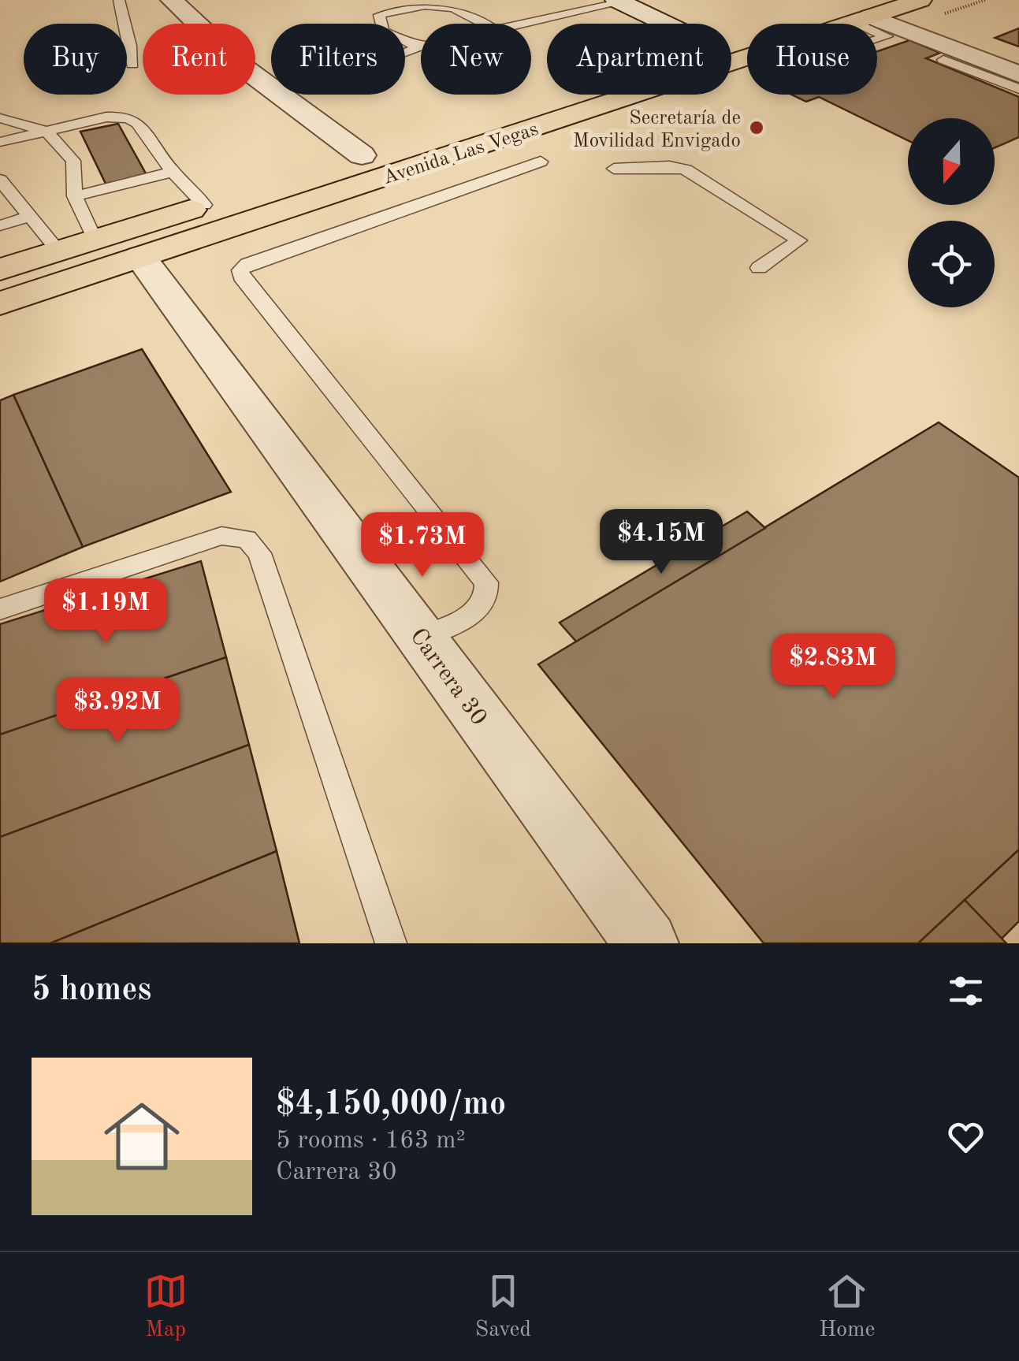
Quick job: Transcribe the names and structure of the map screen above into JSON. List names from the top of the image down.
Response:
{
  "streets": {
    "main road": ["Avenida Las Vegas"],
    "street": ["Carrera 30"]
  },
  "crossings": [
    ["Avenida Las Vegas", "Carrera 30"]
  ],
  "places": ["Secretaría de Movilidad Envigado"],
  "north": "bottom",
  "page": {
    "chip": [
      "Buy",
      "Rent",
      "Filters",
      "New",
      "Apartment",
      "House"
    ],
    "price": [
      "$4.15M",
      "$1.73M",
      "$1.19M",
      "$2.83M",
      "$3.92M"
    ],
    "heading": "5 homes",
    "list": [
      {
        "name": "$4,150,000/mo",
        "note": "5 rooms · 163 m² · Carrera 30"
      }
    ],
    "tabs": ["Map", "Saved", "Home"]
  }
}
